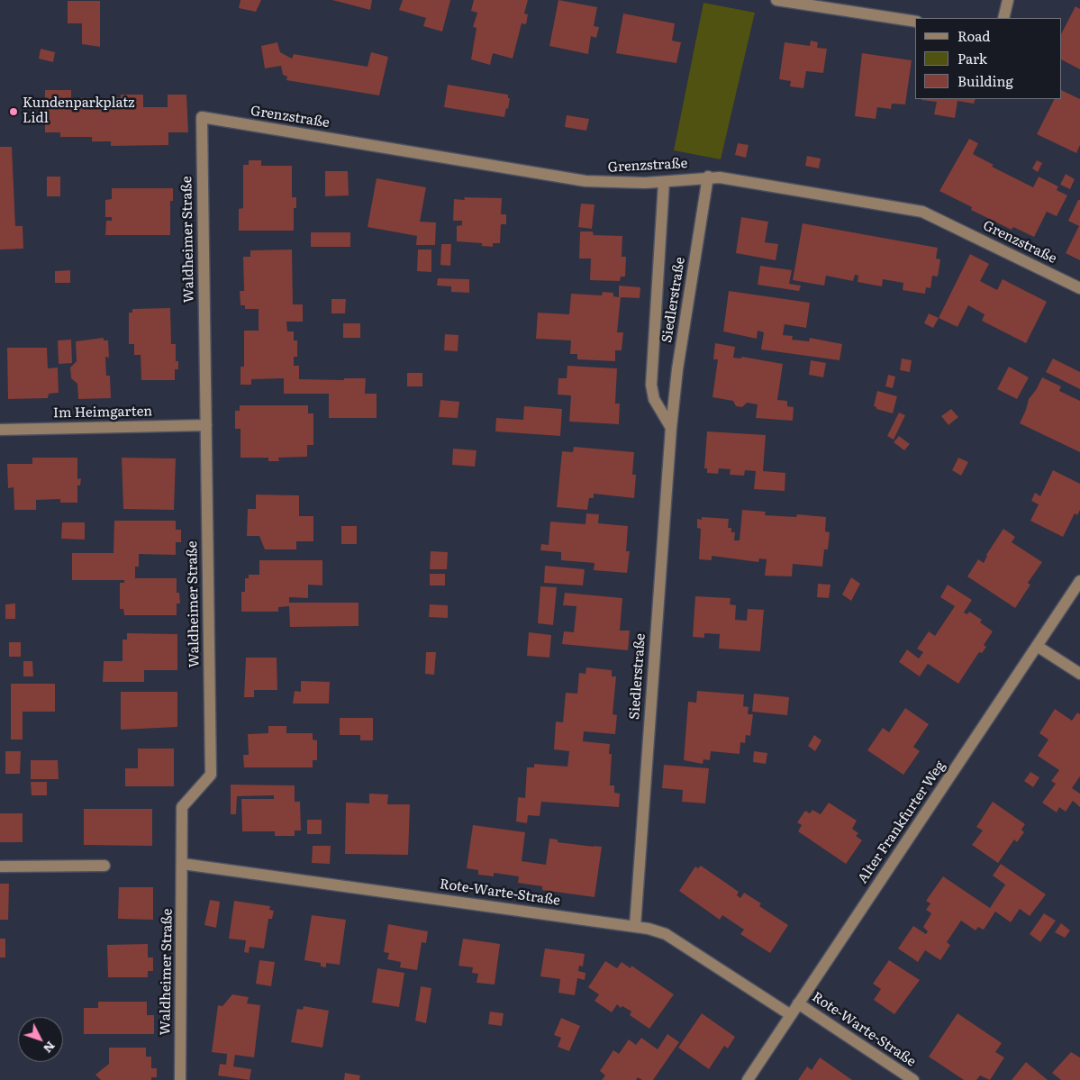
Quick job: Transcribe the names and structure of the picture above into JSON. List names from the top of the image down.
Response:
{
  "streets": {
    "street": [
      "Grenzstraße",
      "Waldheimer Straße",
      "Siedlerstraße",
      "Im Heimgarten",
      "Alter Frankfurter Weg",
      "Rote-Warte-Straße"
    ]
  },
  "crossings": [
    ["Grenzstraße", "Waldheimer Straße"],
    ["Grenzstraße", "Siedlerstraße"],
    ["Waldheimer Straße", "Im Heimgarten"],
    ["Waldheimer Straße", "Rote-Warte-Straße"],
    ["Siedlerstraße", "Rote-Warte-Straße"],
    ["Alter Frankfurter Weg", "Rote-Warte-Straße"]
  ],
  "places": ["Kundenparkplatz Lidl"],
  "legend": ["Road", "Park", "Building"],
  "north": "bottom right"
}
